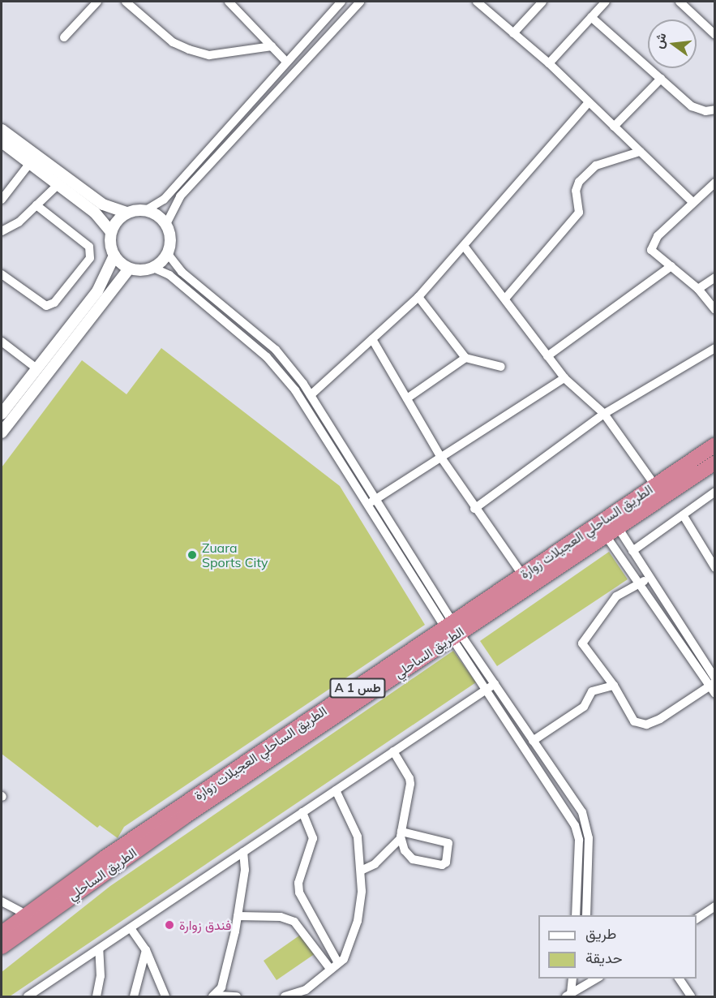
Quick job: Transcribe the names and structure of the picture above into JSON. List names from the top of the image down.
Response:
{
  "streets": {
    "highway": ["الطريق الساحلي العجيلات زوارة", "الطريق الساحلي", "A 1 طس"]
  },
  "crossings": [
    ["الطريق الساحلي العجيلات زوارة", "الطريق الساحلي"]
  ],
  "places": ["Zuara Sports City", "فندق زوارة"],
  "legend": ["طريق", "حديقة"],
  "north": "left"
}
